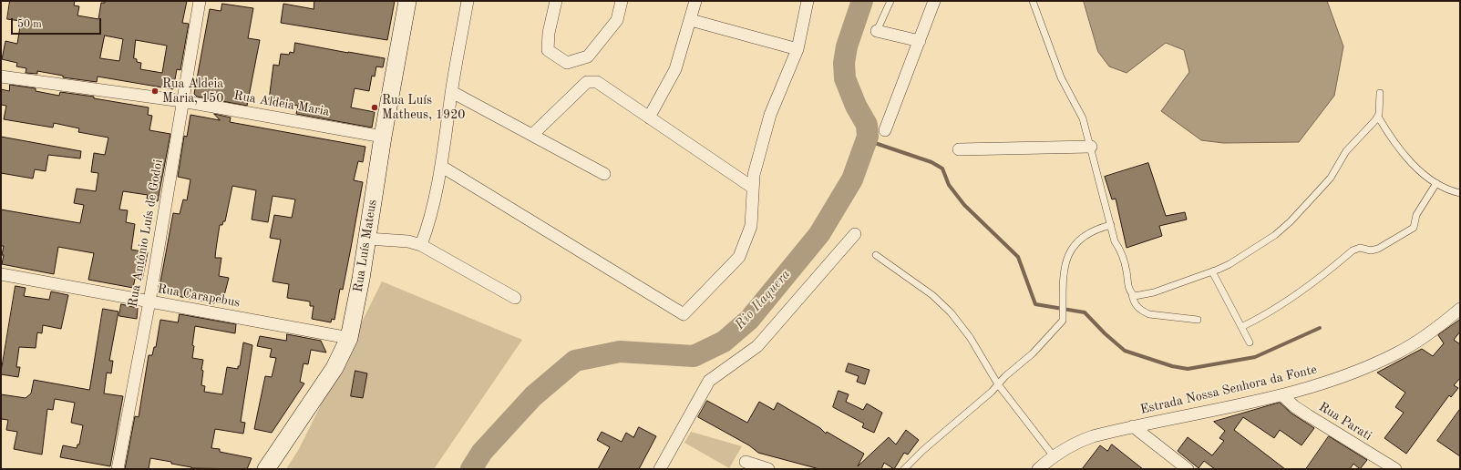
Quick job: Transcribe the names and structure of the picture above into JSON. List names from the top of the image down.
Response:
{
  "streets": {
    "main road": ["Rua Luís Mateus"],
    "street": [
      "Rua Aldeia Maria",
      "Rua Antônio Luís de Godoi",
      "Rua Carapebus",
      "Estrada Nossa Senhora da Fonte",
      "Rua Parati"
    ]
  },
  "crossings": [
    ["Rua Aldeia Maria", "Rua Antônio Luís de Godoi"],
    ["Rua Aldeia Maria", "Rua Luís Mateus"],
    ["Rua Antônio Luís de Godoi", "Rua Carapebus"],
    ["Rua Luís Mateus", "Rua Carapebus"],
    ["Estrada Nossa Senhora da Fonte", "Rua Parati"]
  ],
  "water": ["Rio Itaquera"],
  "places": ["Rua Aldeia Maria, 150", "Rua Luís Matheus, 1920"],
  "scale_bar": "50 m"
}
